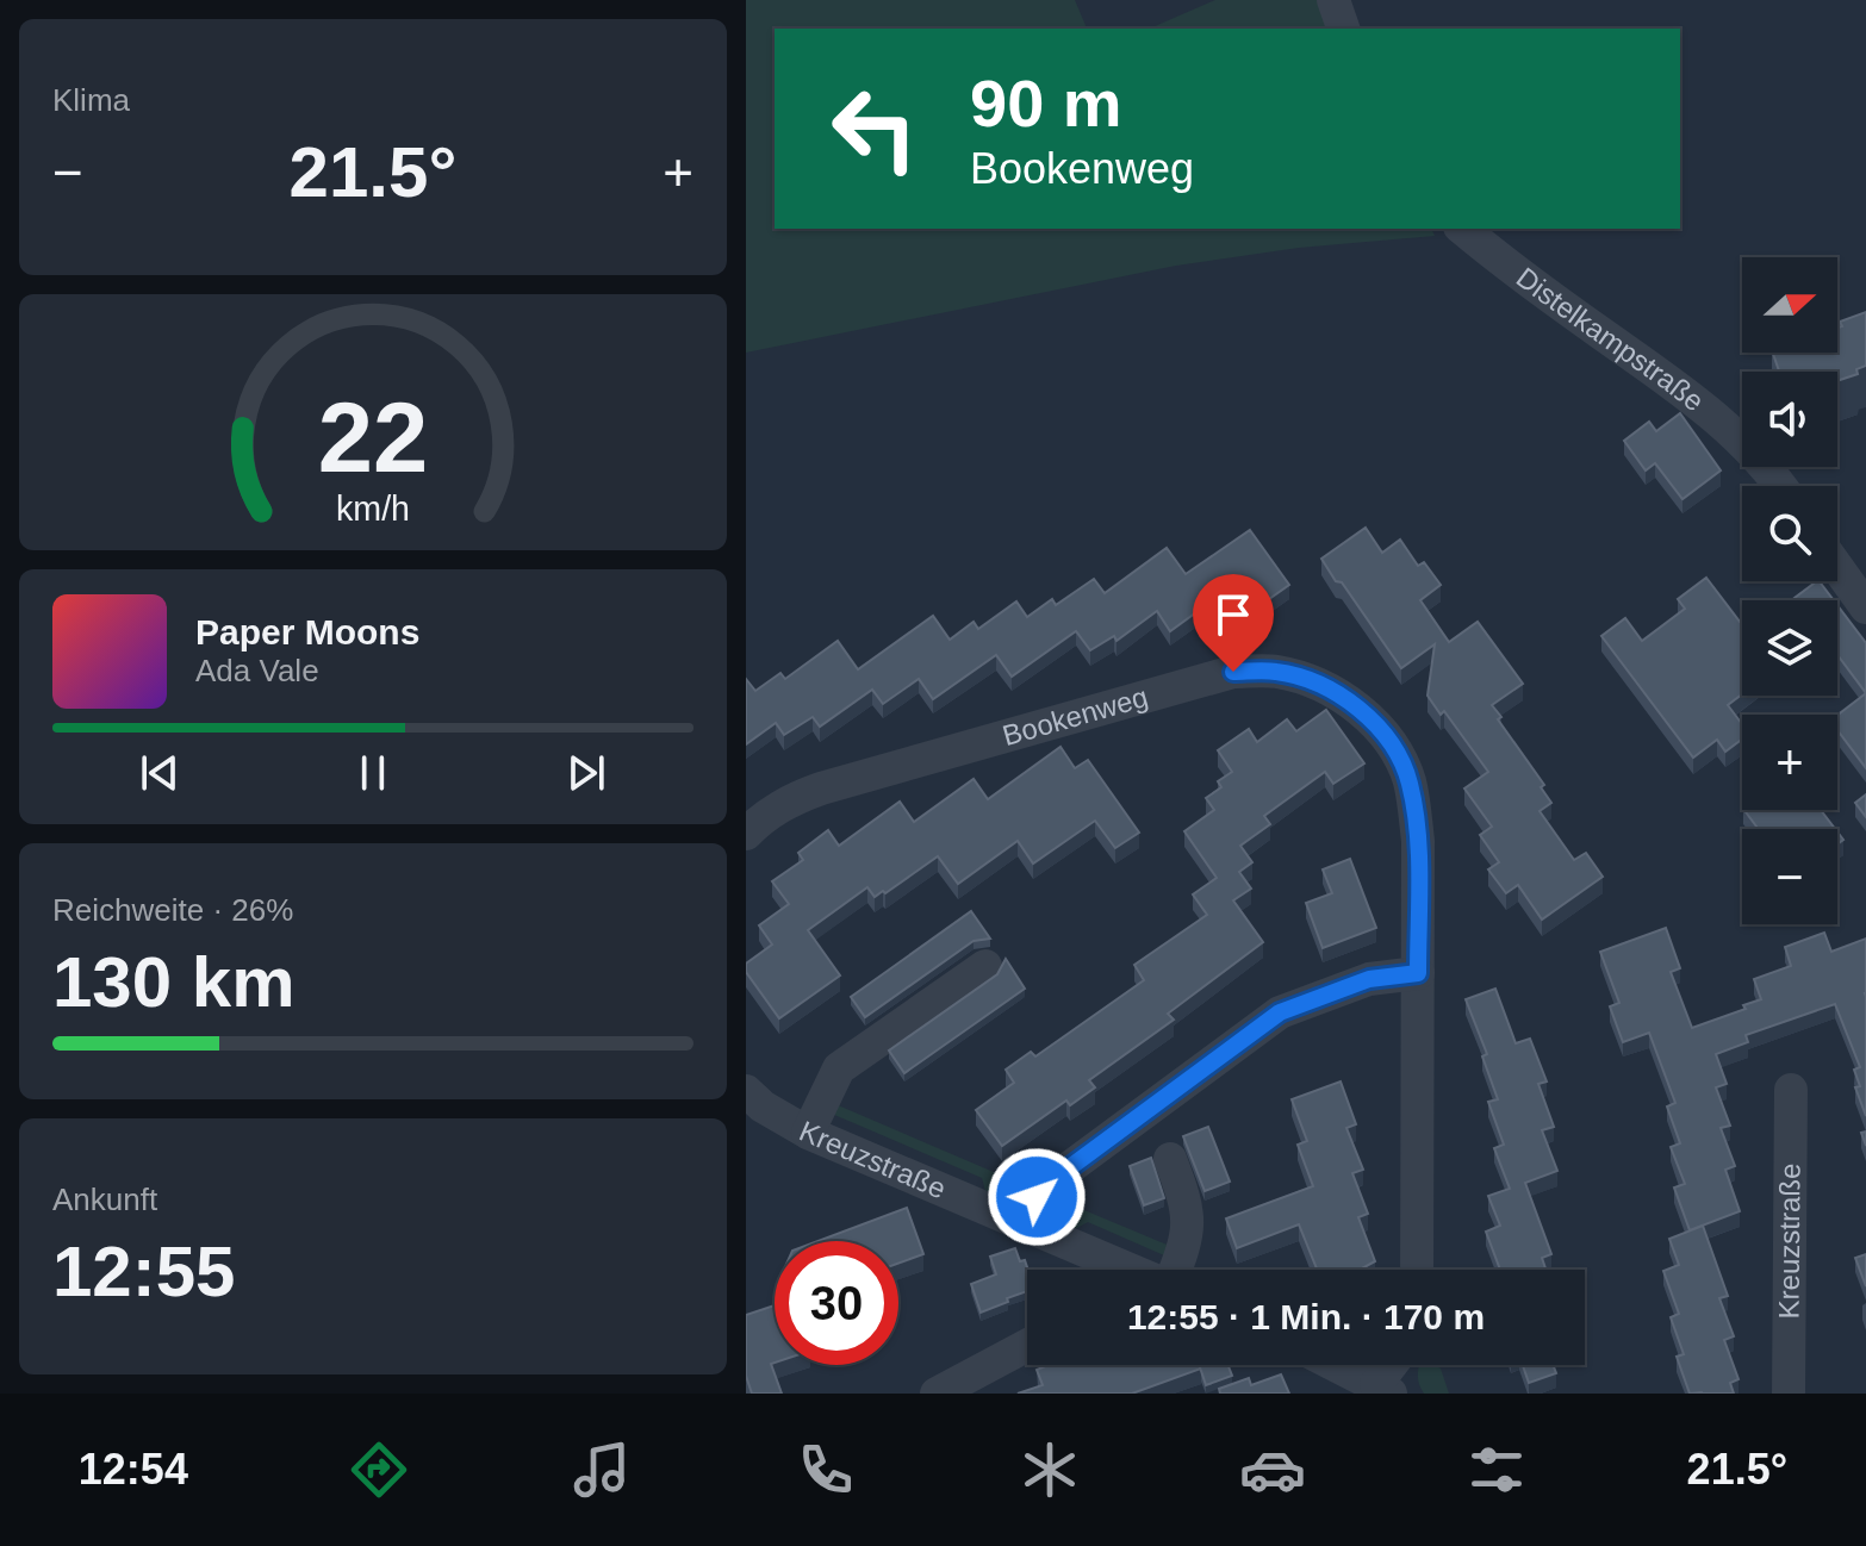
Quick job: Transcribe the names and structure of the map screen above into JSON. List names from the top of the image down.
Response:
{
  "streets": {
    "street": ["Distelkampstraße", "Bookenweg", "Kreuzstraße"]
  },
  "north": "right",
  "page": {
    "tile": [
      "Klima",
      ["Reichweite · 26%", "130 km"],
      ["Ankunft", "12:55"]
    ],
    "turn": ["90 m", "Bookenweg"],
    "heat": ["−", "21.5°", "+"],
    "map_buttons": ["+", "−"],
    "song": ["Paper Moons", "Ada Vale"],
    "limit": "30",
    "trip": "12:55 · 1 Min. · 170 m",
    "tabs": ["12:54", "21.5°"],
    "gauge": ["22", "km/h"]
  }
}
